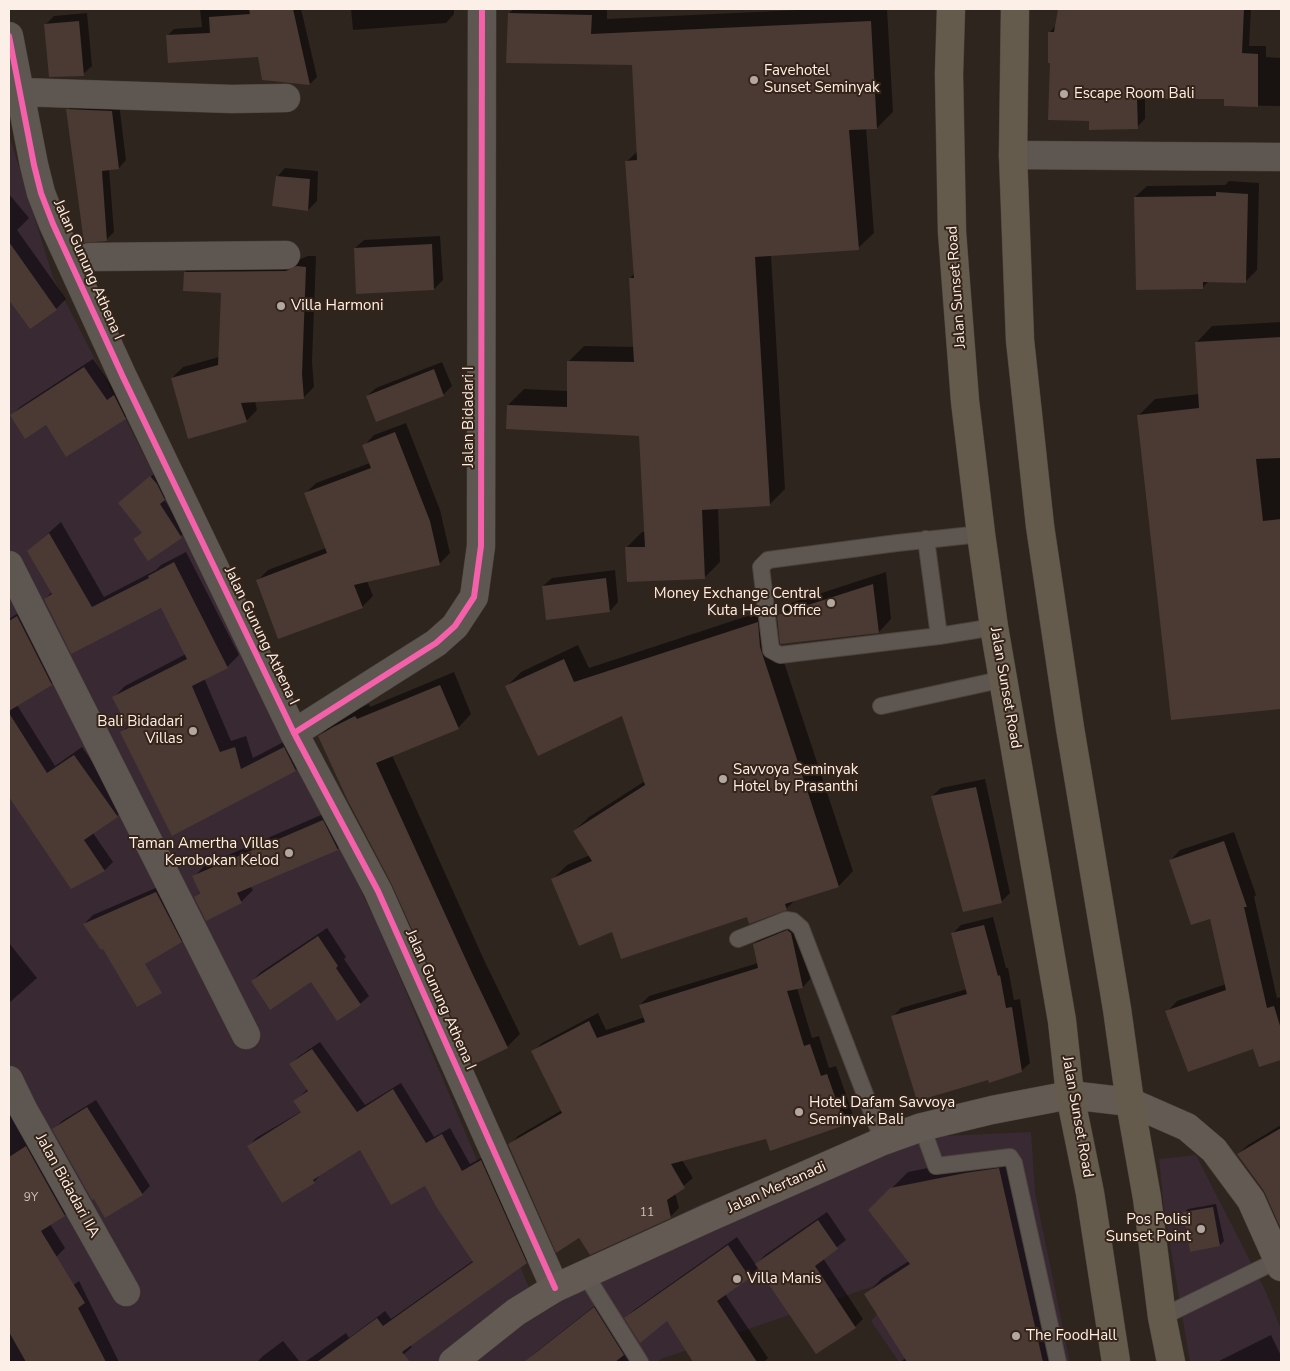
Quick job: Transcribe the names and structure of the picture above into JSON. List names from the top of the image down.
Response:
{
  "streets": {
    "highway": ["Jalan Sunset Road"],
    "street": [
      "Jalan Gunung Athena I",
      "Jalan Bidadari I",
      "Jalan Bidadari IIA",
      "Jalan Mertanadi"
    ]
  },
  "crossings": [
    ["Jalan Gunung Athena I", "Jalan Bidadari I"],
    ["Jalan Gunung Athena I", "Jalan Mertanadi"],
    ["Jalan Sunset Road", "Jalan Mertanadi"]
  ],
  "places": [
    "Favehotel Sunset Seminyak",
    "Escape Room Bali",
    "Villa Harmoni",
    "Money Exchange Central Kuta Head Office",
    "Bali Bidadari Villas",
    "Savvoya Seminyak Hotel by Prasanthi",
    "Taman Amertha Villas Kerobokan Kelod",
    "Hotel Dafam Savvoya Seminyak Bali",
    "Pos Polisi Sunset Point",
    "Villa Manis",
    "The FoodHall"
  ],
  "house_numbers": ["9Y", "11"]
}
